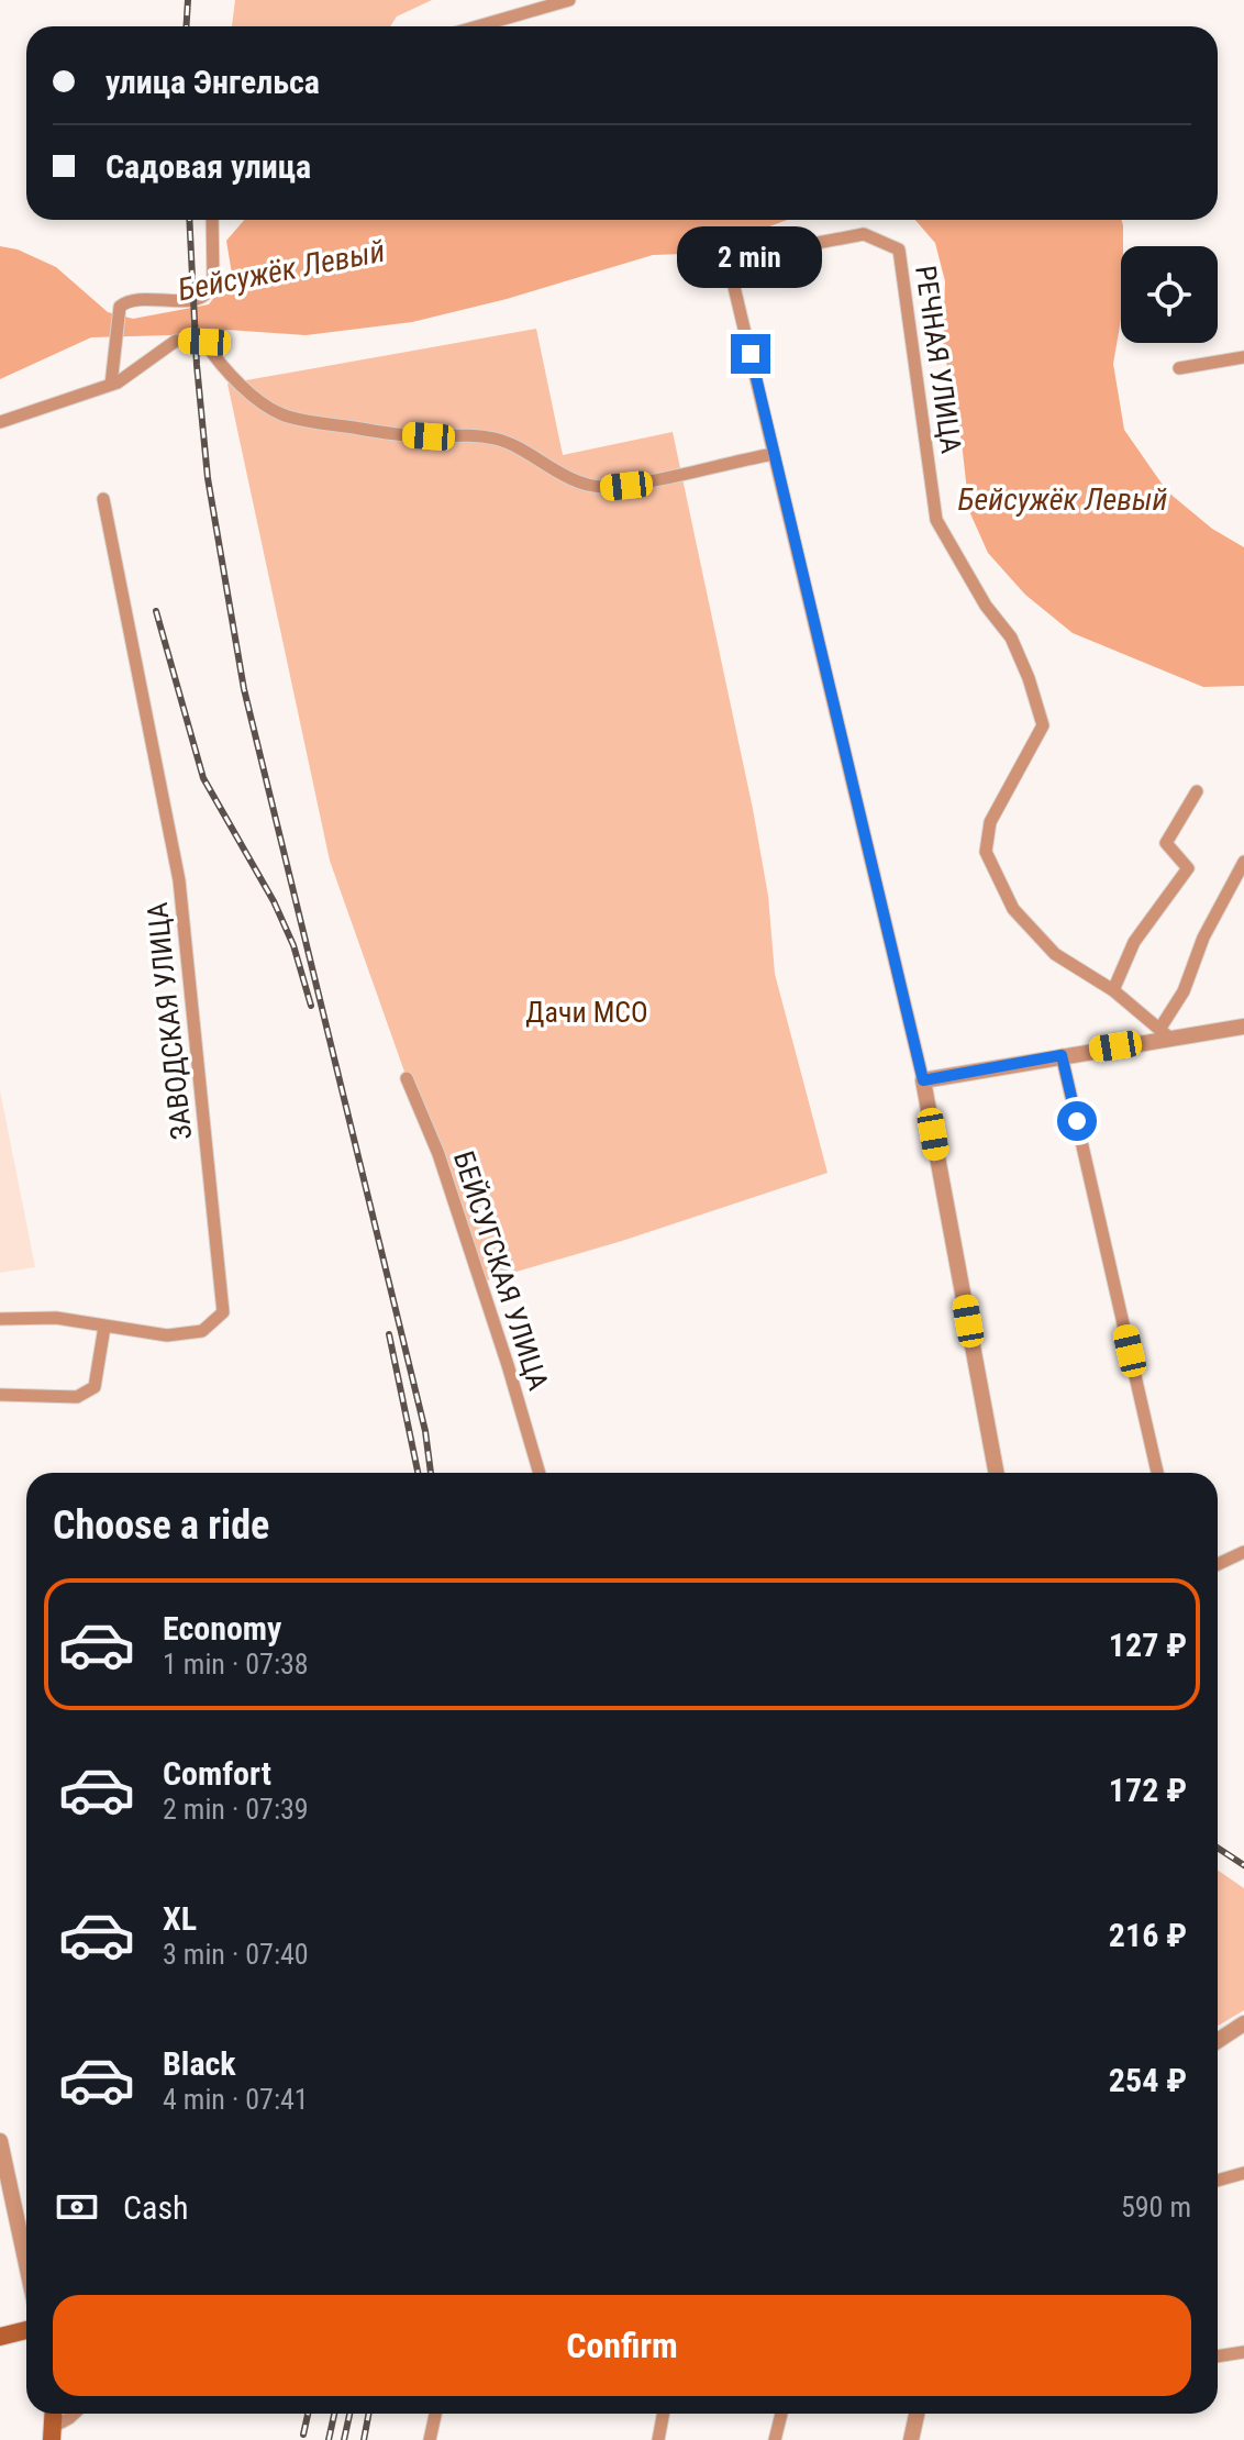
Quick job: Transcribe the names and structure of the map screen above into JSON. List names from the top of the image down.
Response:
{
  "streets": {
    "street": ["РЕЧНАЯ УЛИЦА", "ЗАВОДСКАЯ УЛИЦА", "БЕЙСУГСКАЯ УЛИЦА"]
  },
  "water": ["Бейсужёк Левый"],
  "parks": ["Дачи МСО"],
  "page": {
    "banner": ["улица Энгельса", "Садовая улица"],
    "bubble": "2 min",
    "heading": "Choose a ride",
    "list": [
      {
        "name": "Economy",
        "note": "1 min · 07:38",
        "value": "127 ₽"
      },
      {
        "name": "Comfort",
        "note": "2 min · 07:39",
        "value": "172 ₽"
      },
      {
        "name": "XL",
        "note": "3 min · 07:40",
        "value": "216 ₽"
      },
      {
        "name": "Black",
        "note": "4 min · 07:41",
        "value": "254 ₽"
      }
    ],
    "pay": ["Cash", "590 m"],
    "buttons": "Confirm"
  }
}
